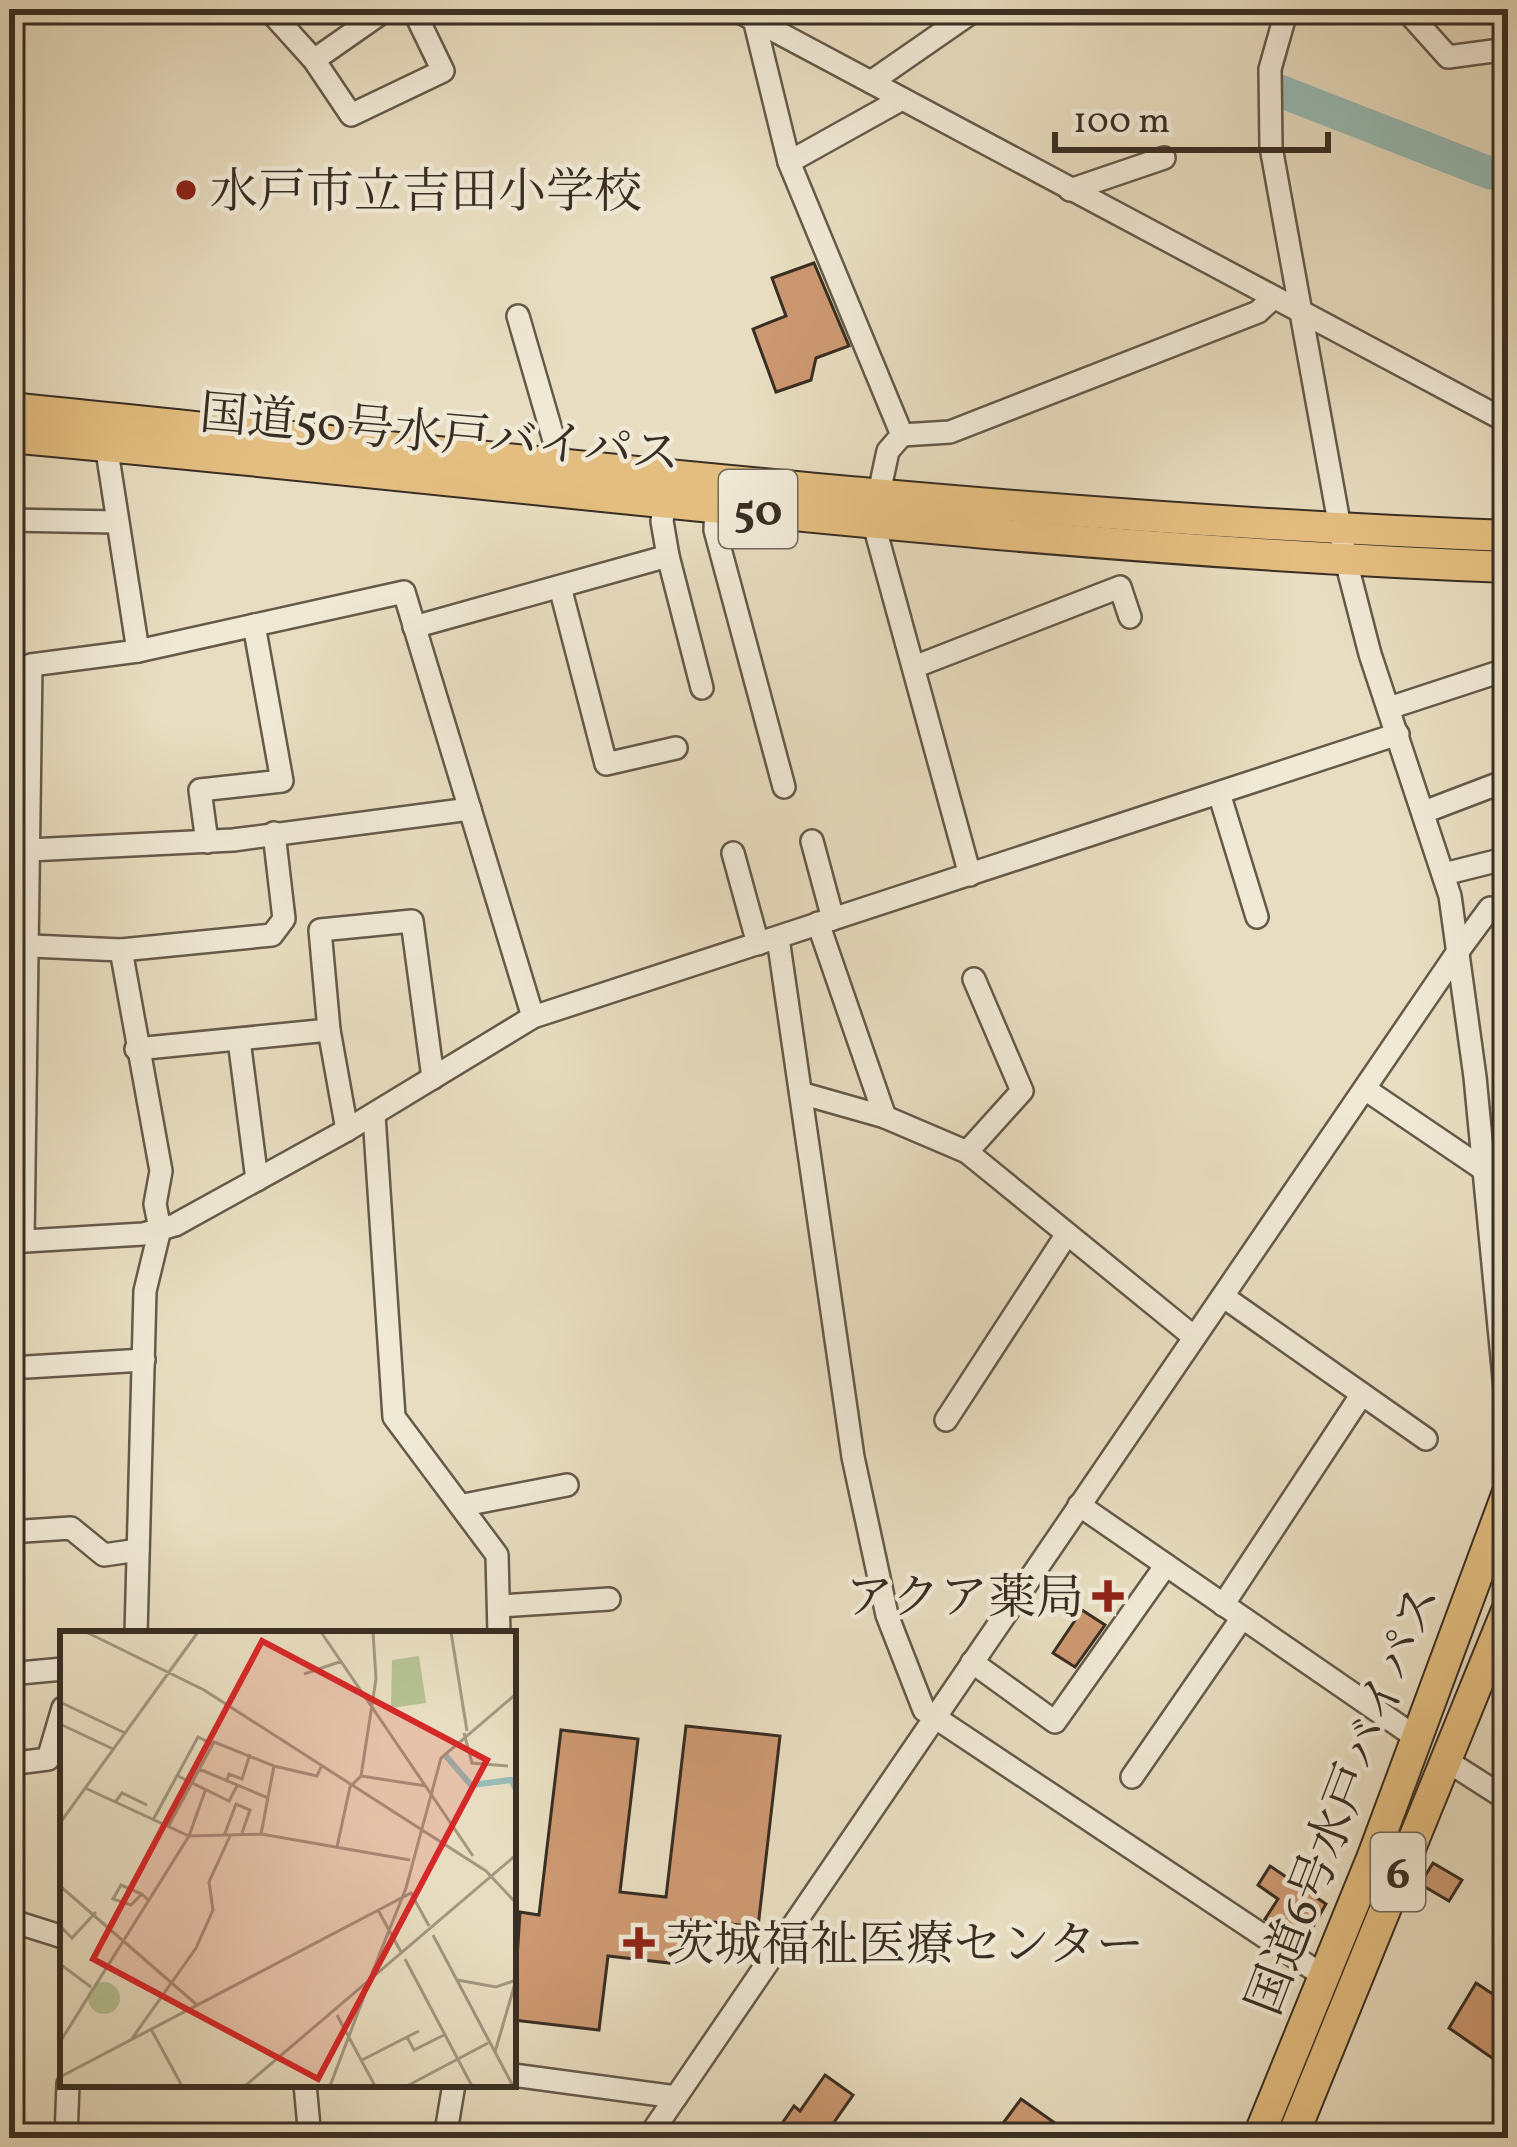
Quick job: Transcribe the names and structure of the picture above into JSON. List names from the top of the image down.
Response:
{
  "streets": {
    "highway": [
      "国道50号水戸バイパス",
      "50",
      "国道6号水戸バイパス",
      "6"
    ]
  },
  "places": {
    "other": ["水戸市立吉田小学校"],
    "health": ["アクア薬局", "茨城福祉医療センター"]
  },
  "scale_bar": "100 m"
}
